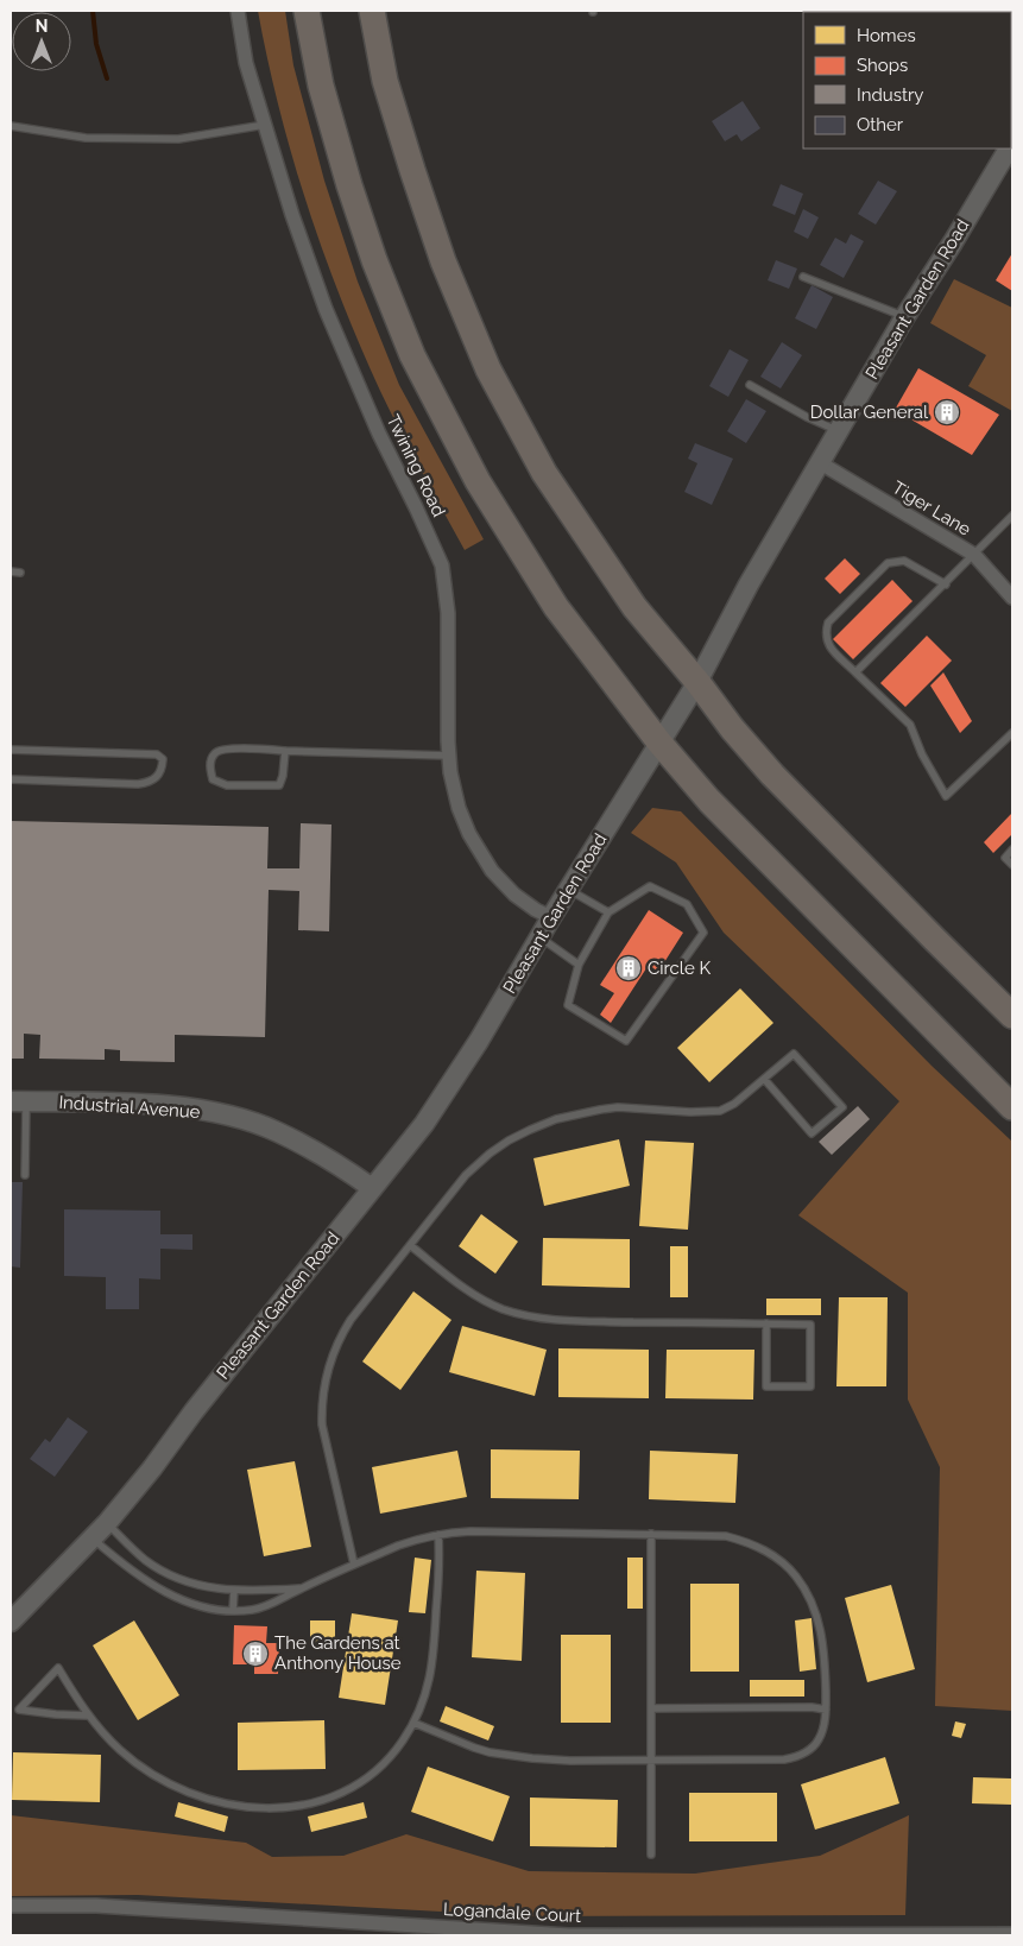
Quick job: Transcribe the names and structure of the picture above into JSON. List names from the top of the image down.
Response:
{
  "streets": {
    "main road": ["Pleasant Garden Road", "Industrial Avenue"],
    "street": ["Twining Road", "Tiger Lane", "Logandale Court"]
  },
  "crossings": [
    ["Pleasant Garden Road", "Twining Road"],
    ["Pleasant Garden Road", "Tiger Lane"],
    ["Pleasant Garden Road", "Industrial Avenue"]
  ],
  "places": {
    "building": ["Dollar General", "Circle K", "The Gardens at Anthony House"]
  },
  "legend": [
    "Homes",
    "Shops",
    "Industry",
    "Other"
  ],
  "north": "top"
}
